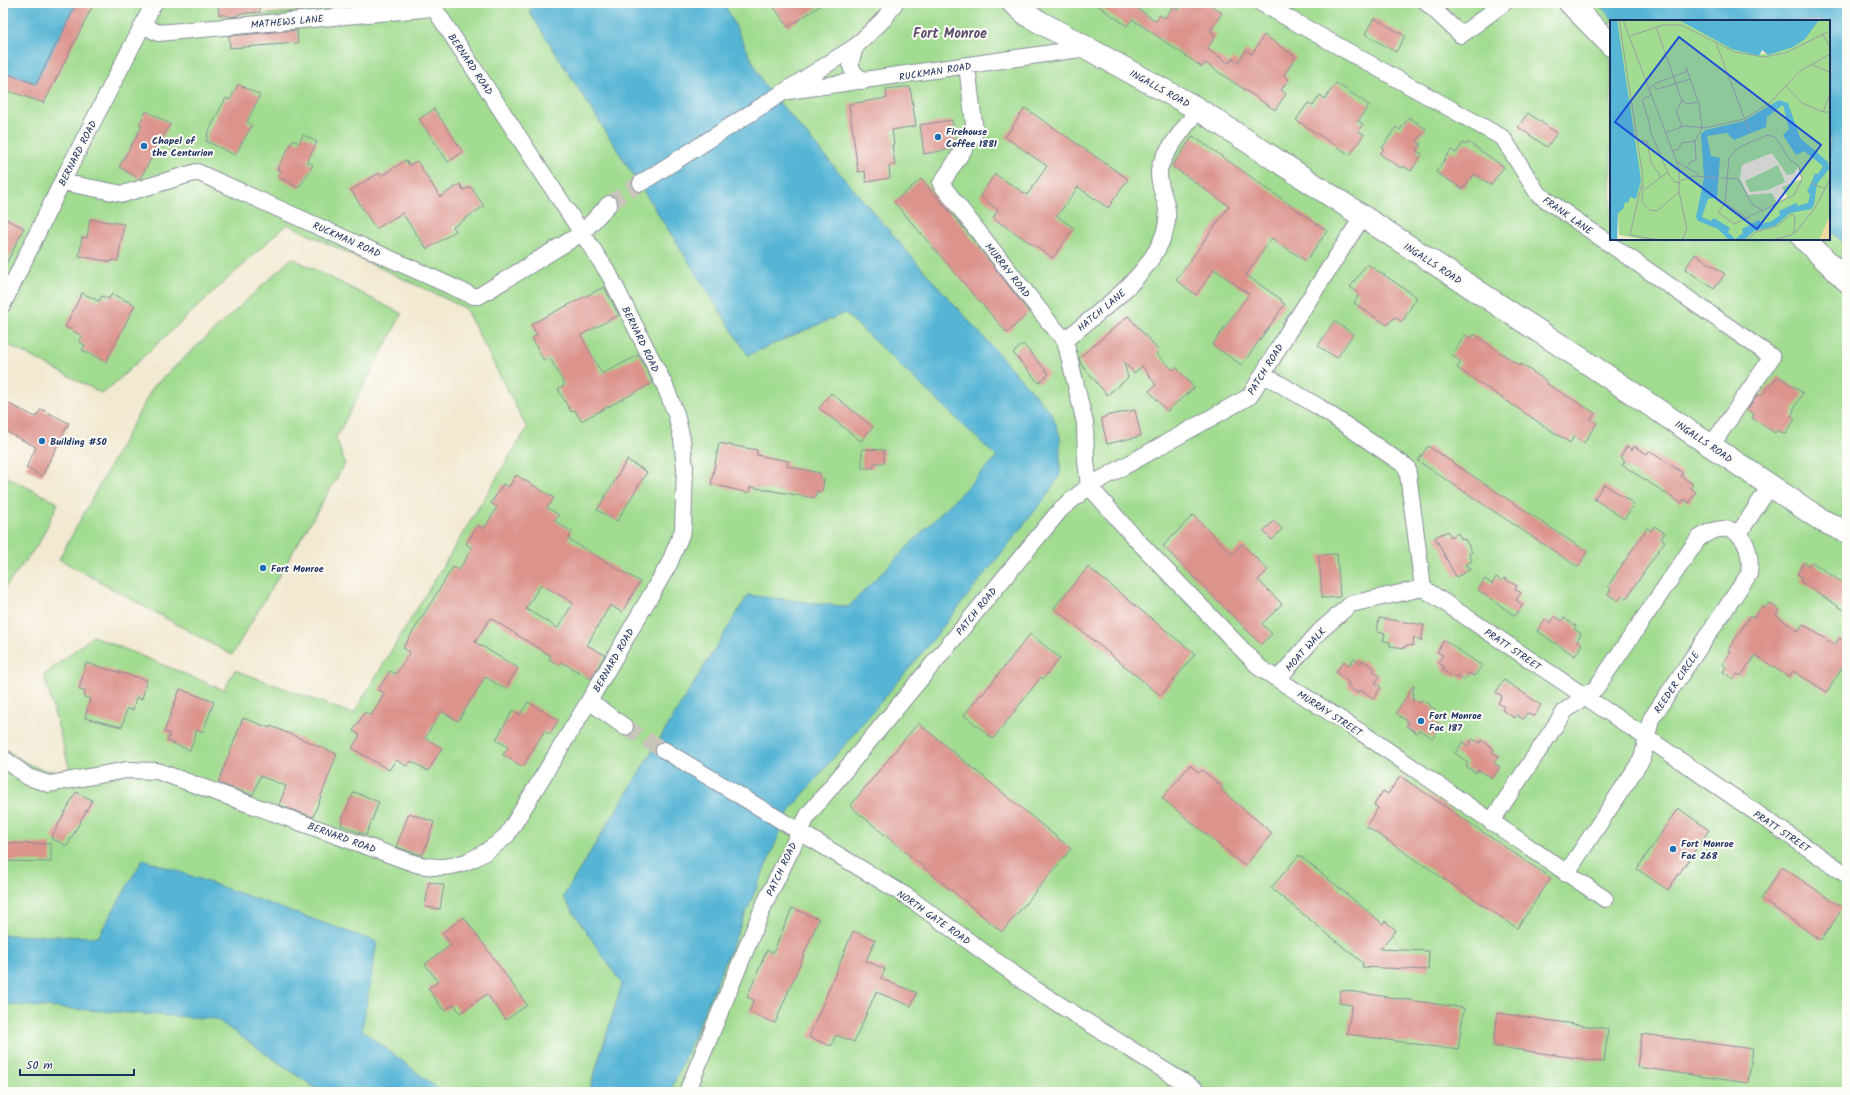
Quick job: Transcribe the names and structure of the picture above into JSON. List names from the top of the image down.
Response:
{
  "streets": {
    "street": [
      "MATHEWS LANE",
      "BERNARD ROAD",
      "RUCKMAN ROAD",
      "INGALLS ROAD",
      "FRANK LANE",
      "MURRAY ROAD",
      "HATCH LANE",
      "PATCH ROAD",
      "MOAT WALK",
      "PRATT STREET",
      "REEDER CIRCLE",
      "MURRAY STREET",
      "NORTH GATE ROAD"
    ]
  },
  "crossings": [
    ["MATHEWS LANE", "BERNARD ROAD"],
    ["BERNARD ROAD", "RUCKMAN ROAD"],
    ["RUCKMAN ROAD", "INGALLS ROAD"],
    ["RUCKMAN ROAD", "MURRAY ROAD"],
    ["INGALLS ROAD", "FRANK LANE"],
    ["INGALLS ROAD", "HATCH LANE"],
    ["INGALLS ROAD", "PATCH ROAD"],
    ["MURRAY ROAD", "HATCH LANE"],
    ["MURRAY ROAD", "PATCH ROAD"],
    ["MURRAY ROAD", "MURRAY STREET"],
    ["PATCH ROAD", "MURRAY STREET"],
    ["PATCH ROAD", "NORTH GATE ROAD"],
    ["MOAT WALK", "PRATT STREET"],
    ["MOAT WALK", "MURRAY STREET"],
    ["PRATT STREET", "REEDER CIRCLE"],
    ["REEDER CIRCLE", "MURRAY STREET"]
  ],
  "districts": ["Fort Monroe"],
  "places": [
    "Firehouse Coffee 1881",
    "Chapel of the Centurion",
    "Building #50",
    "Fort Monroe",
    "Fort Monroe Fac 187",
    "Fort Monroe Fac 268"
  ],
  "scale_bar": "50 m"
}
